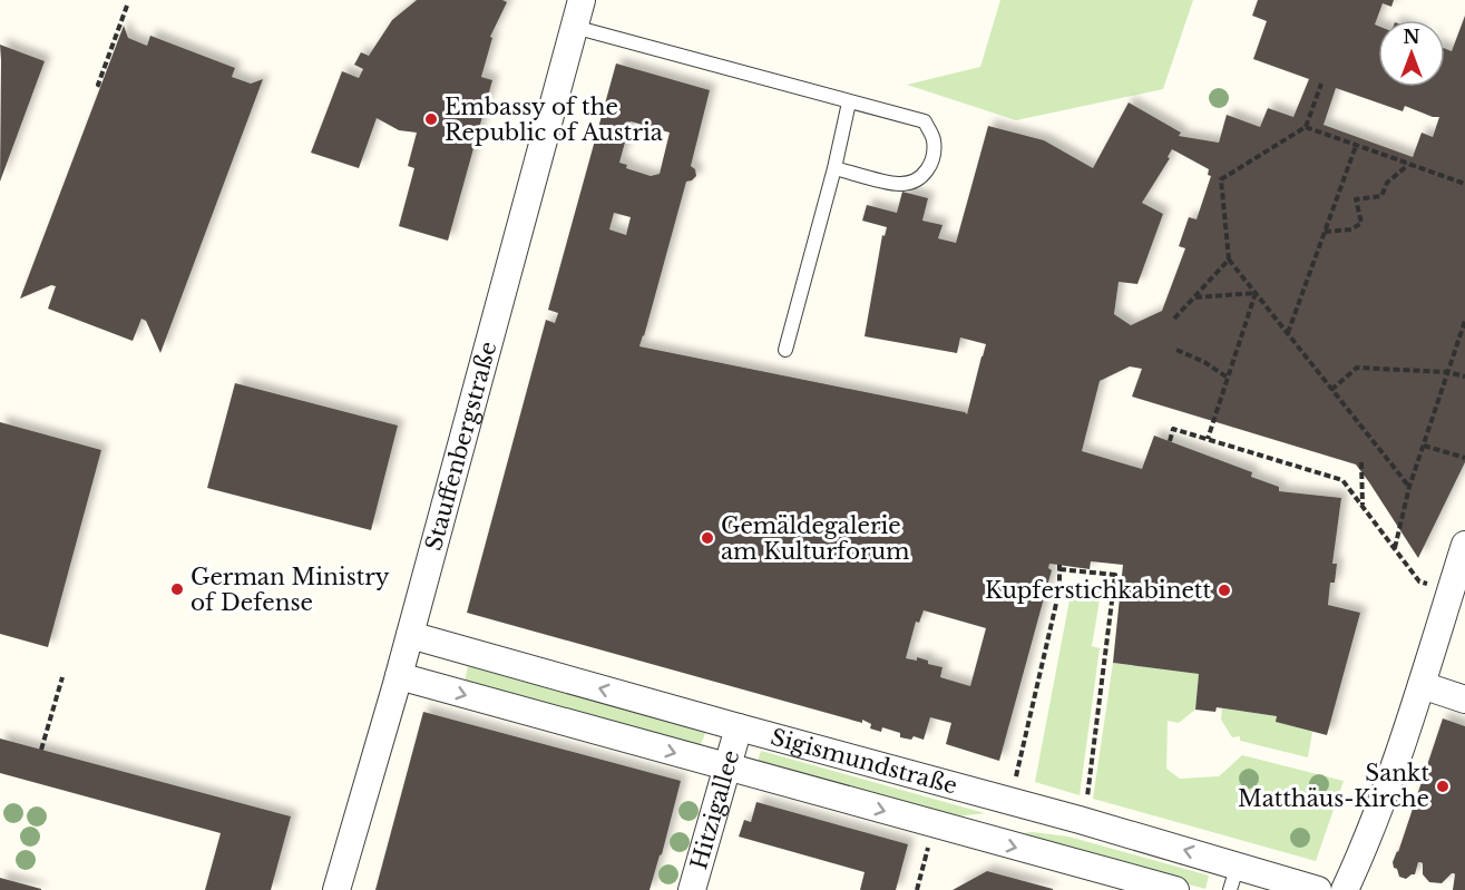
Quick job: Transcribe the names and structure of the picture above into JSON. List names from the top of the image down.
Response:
{
  "streets": {
    "street": ["Stauffenbergstraße", "Sigismundstraße", "Hitzigallee"]
  },
  "crossings": [
    ["Stauffenbergstraße", "Sigismundstraße"],
    ["Sigismundstraße", "Hitzigallee"]
  ],
  "places": [
    "Embassy of the Republic of Austria",
    "Gemäldegalerie am Kulturforum",
    "German Ministry of Defense",
    "Kupferstichkabinett",
    "Sankt Matthäus-Kirche"
  ],
  "north": "top"
}
